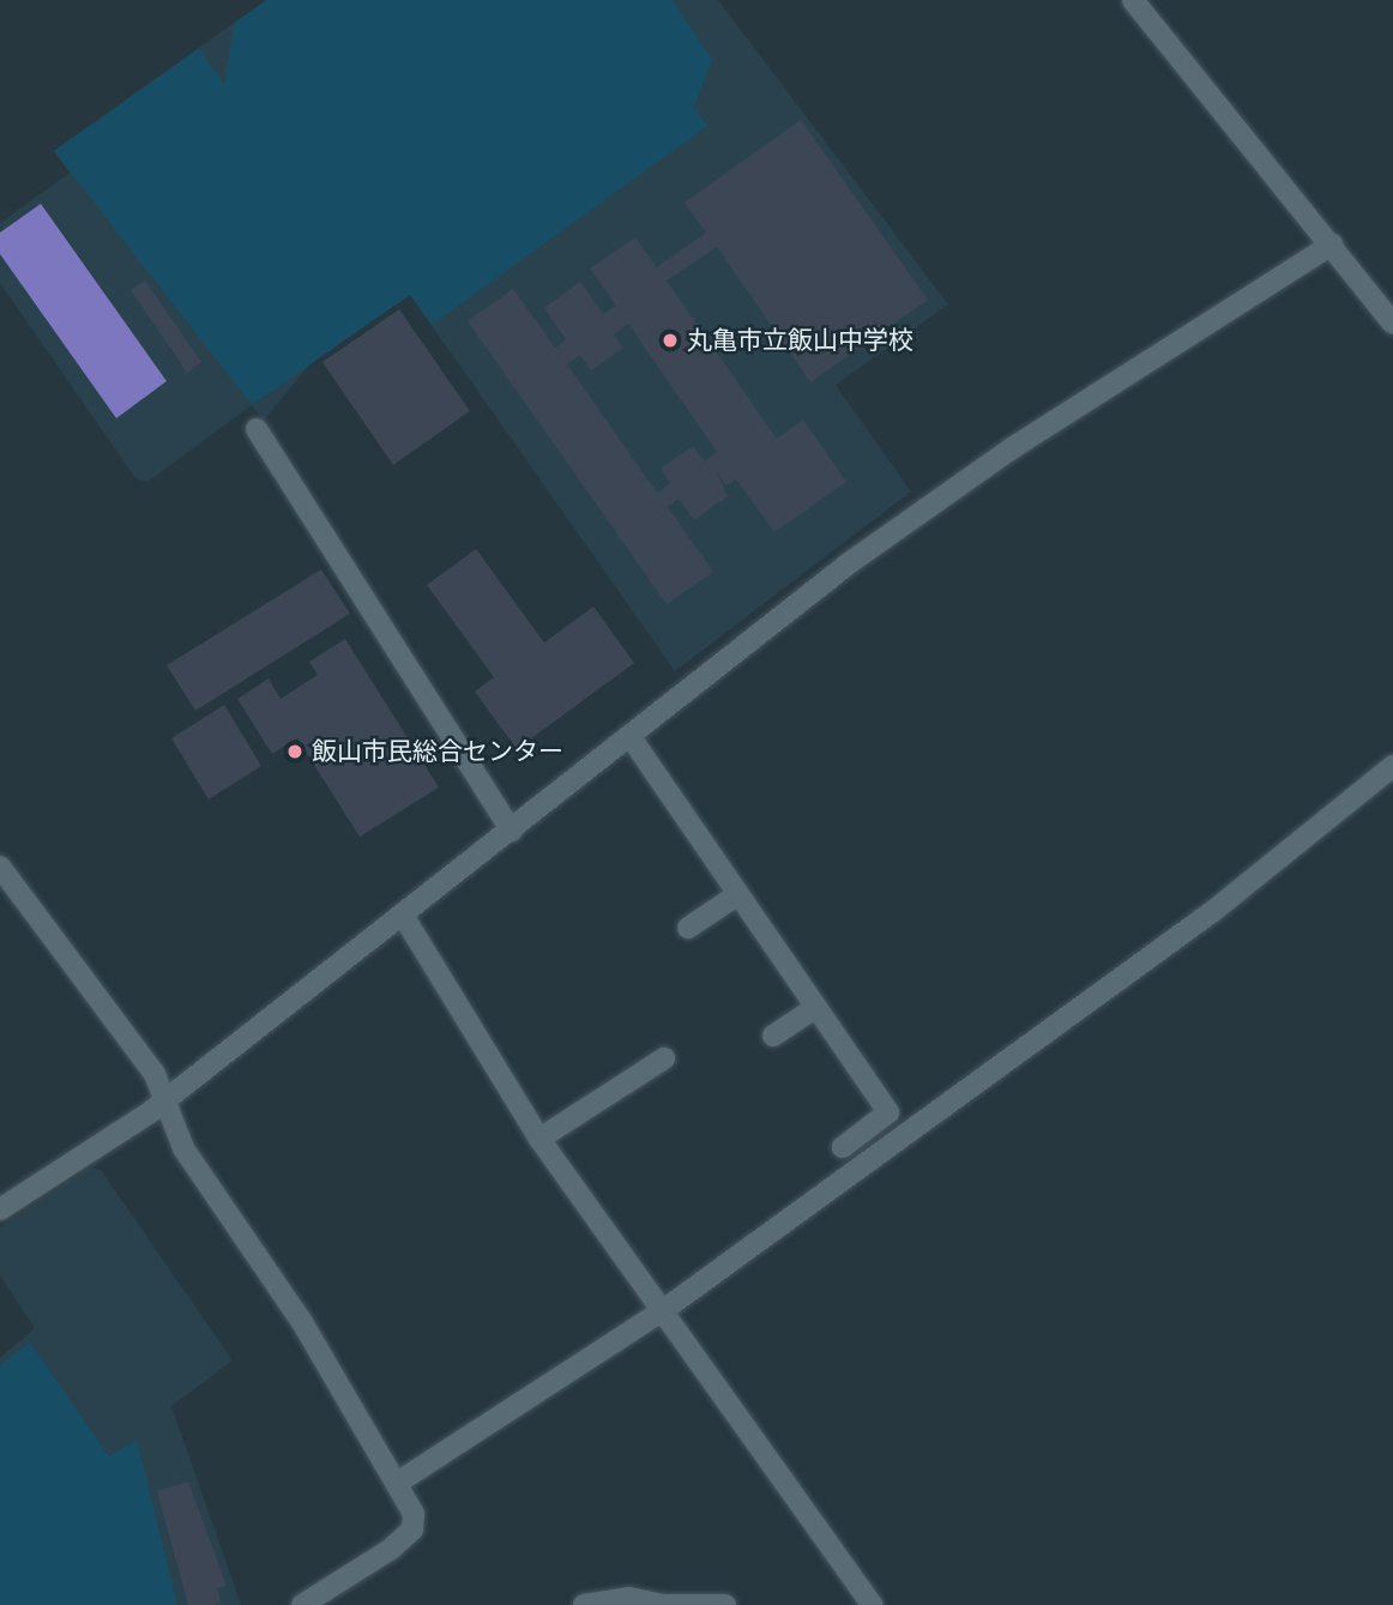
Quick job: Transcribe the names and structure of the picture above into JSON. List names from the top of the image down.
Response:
{
  "places": ["丸亀市立飯山中学校", "飯山市民総合センター"]
}
